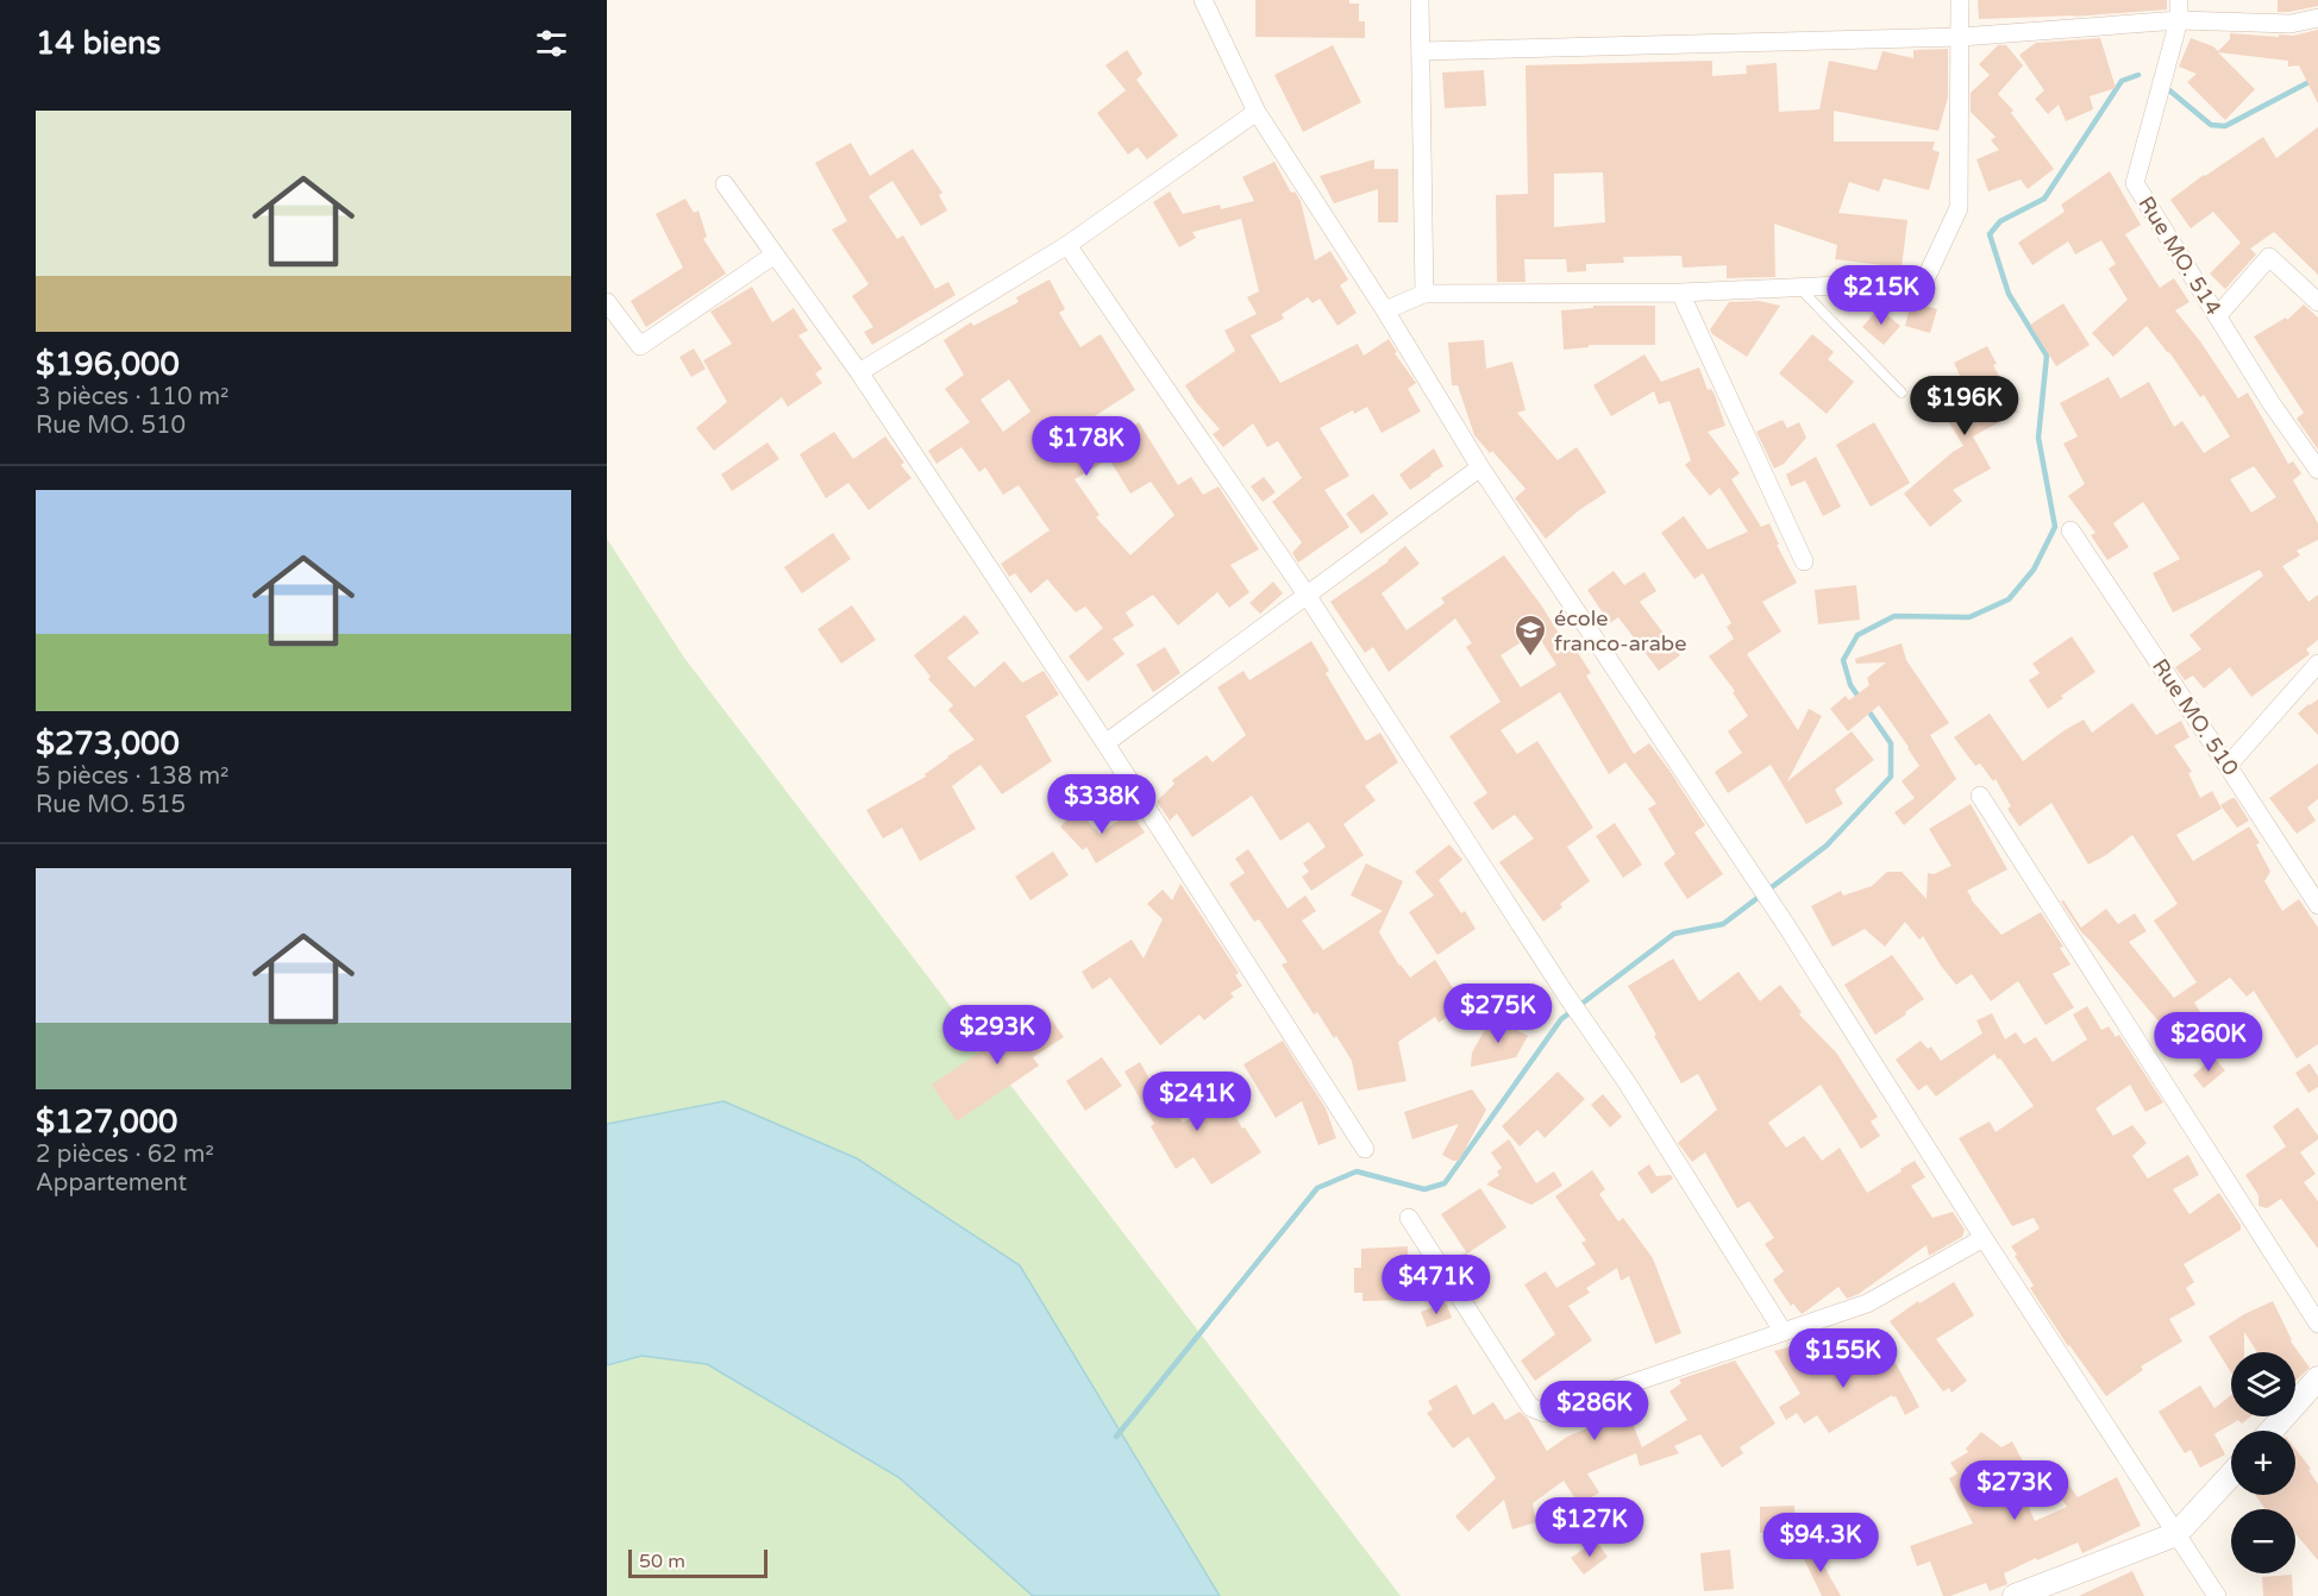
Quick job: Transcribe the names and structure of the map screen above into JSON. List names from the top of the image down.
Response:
{
  "streets": {
    "street": ["Rue MO. 514", "Rue MO. 510"]
  },
  "places": {
    "school or university": ["école franco-arabe"]
  },
  "scale_bar": "50 m",
  "page": {
    "heading": "14 biens",
    "list": [
      {
        "name": "$196,000",
        "note": "3 pièces · 110 m² · Rue MO. 510"
      },
      {
        "name": "$273,000",
        "note": "5 pièces · 138 m² · Rue MO. 515"
      },
      {
        "name": "$127,000",
        "note": "2 pièces · 62 m² · Appartement"
      }
    ],
    "price": [
      "$215K",
      "$196K",
      "$178K",
      "$338K",
      "$275K",
      "$293K",
      "$260K",
      "$241K",
      "$471K",
      "$155K",
      "$286K",
      "$273K",
      "$127K",
      "$94.3K"
    ],
    "map_buttons": ["+", "−"],
    "scale": "50 m"
  }
}
